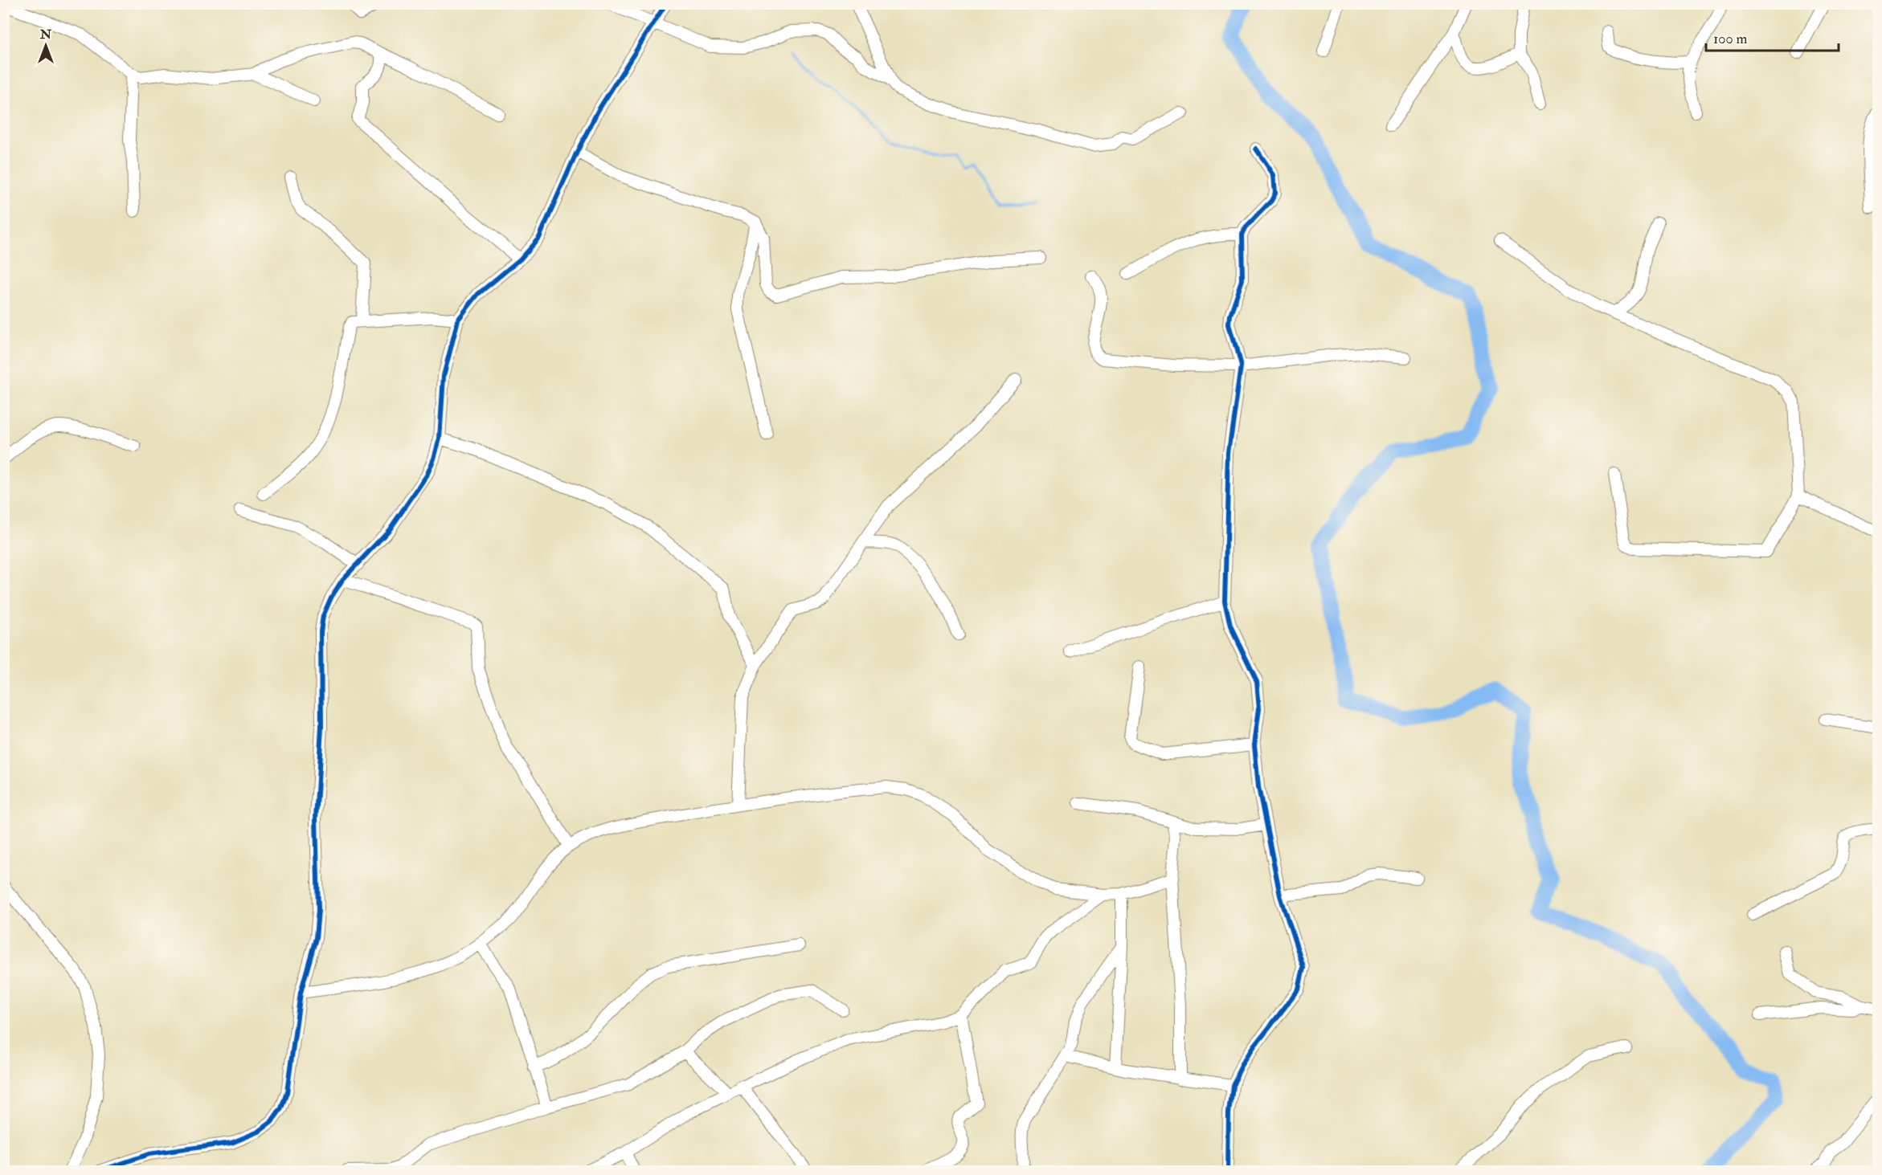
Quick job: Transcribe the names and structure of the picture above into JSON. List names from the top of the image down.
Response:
{
  "scale_bar": "100 m",
  "north": "top"
}
